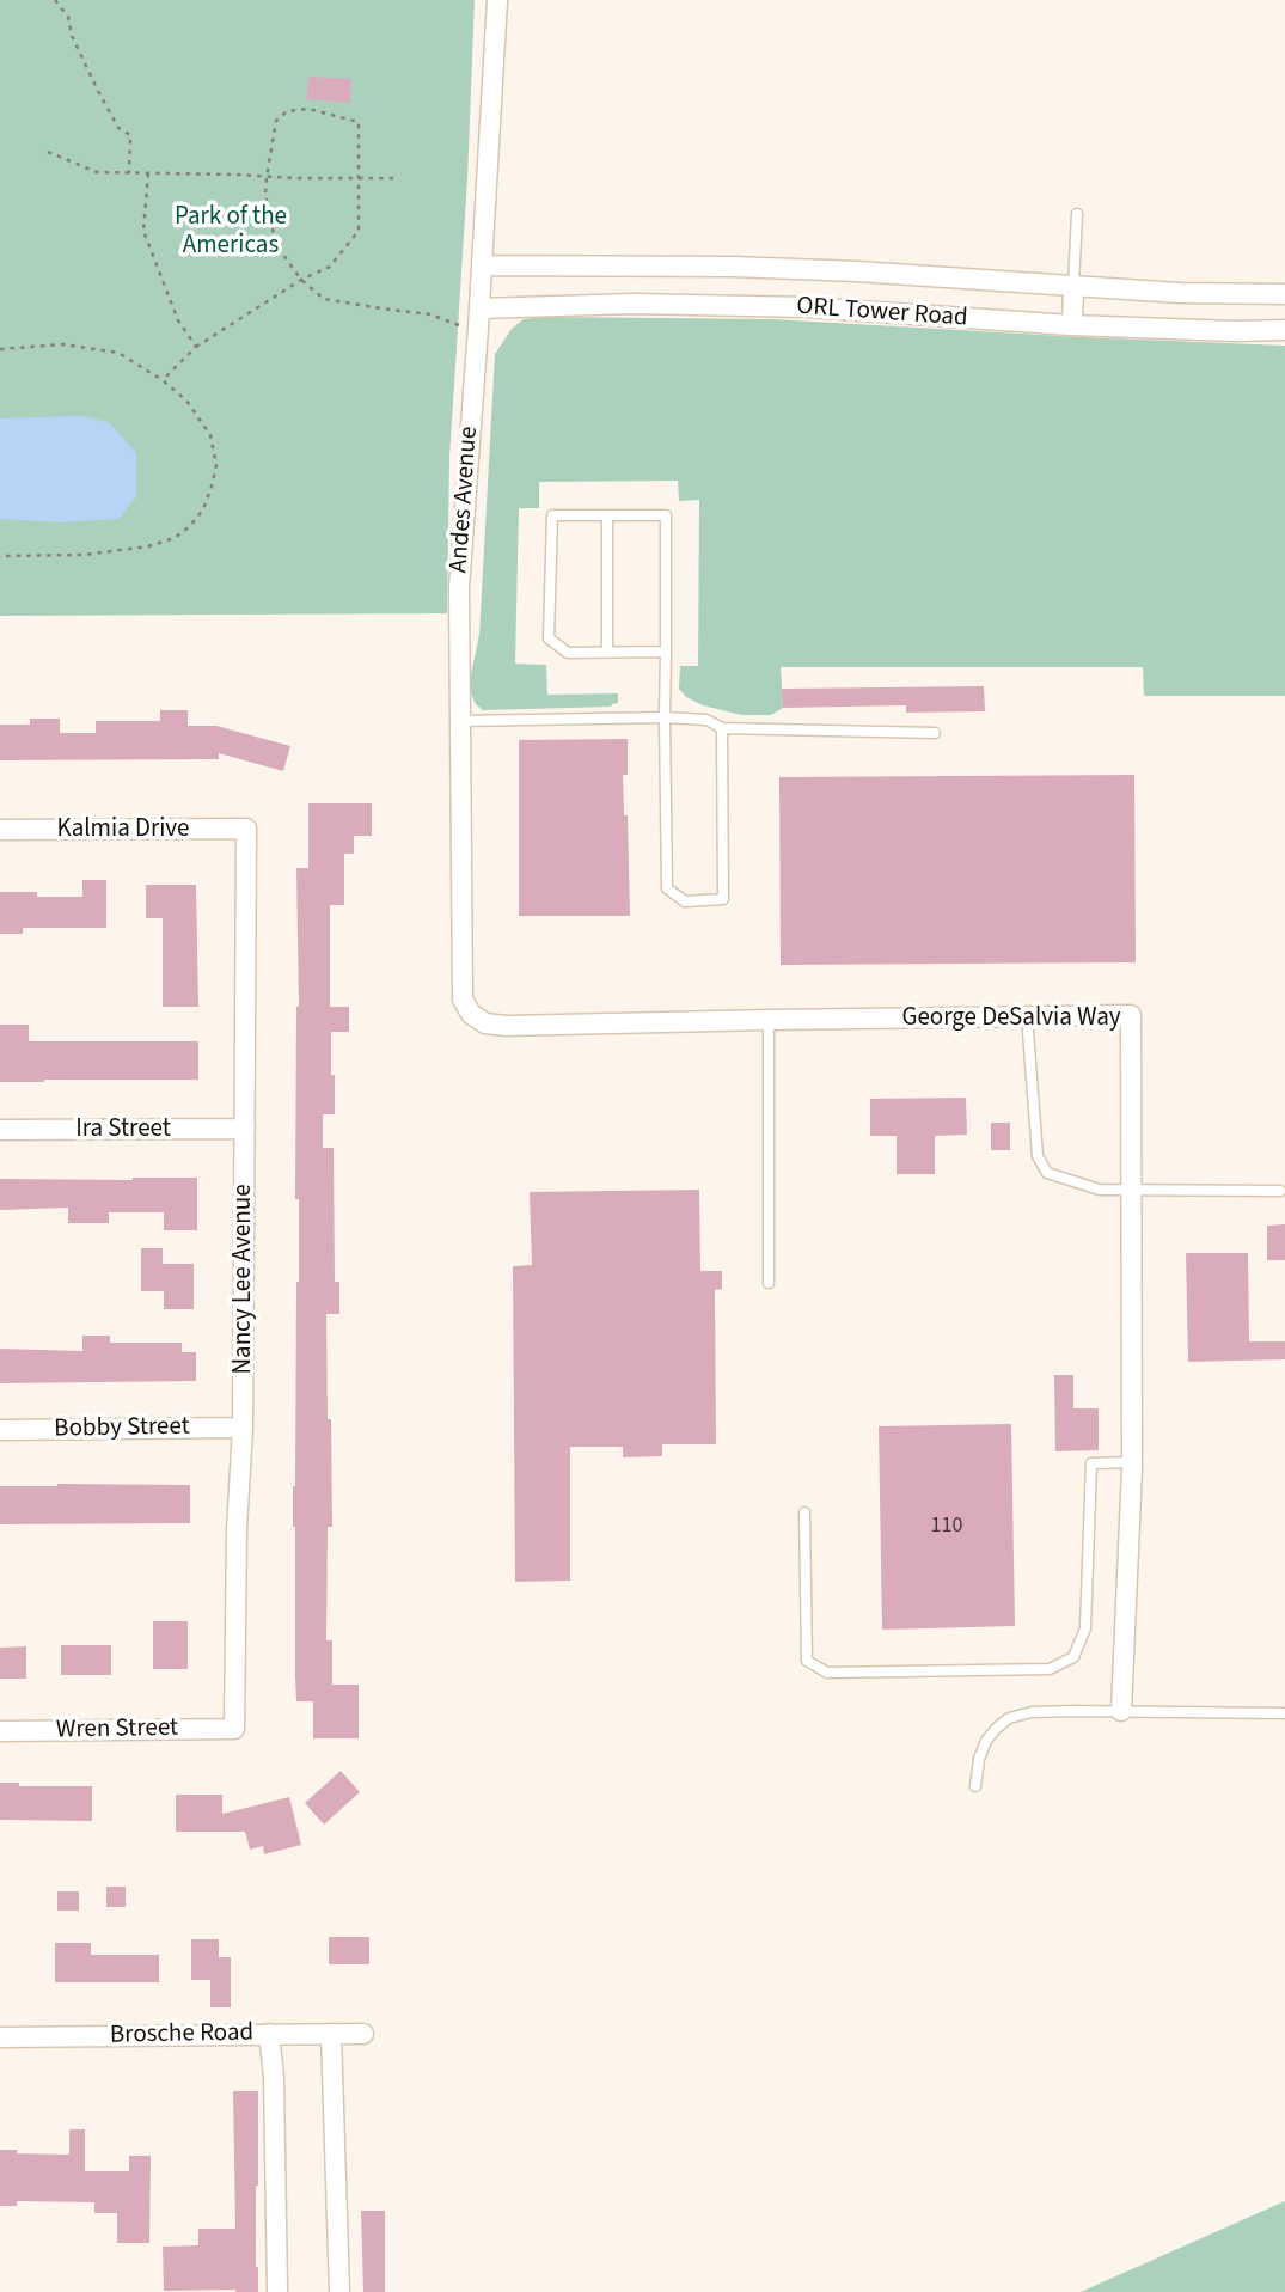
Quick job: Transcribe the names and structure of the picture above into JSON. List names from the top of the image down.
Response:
{
  "streets": {
    "street": [
      "ORL Tower Road",
      "Andes Avenue",
      "Kalmia Drive",
      "George DeSalvia Way",
      "Ira Street",
      "Nancy Lee Avenue",
      "Bobby Street",
      "Wren Street",
      "Brosche Road"
    ]
  },
  "crossings": [
    ["ORL Tower Road", "Andes Avenue"],
    ["Andes Avenue", "George DeSalvia Way"],
    ["Kalmia Drive", "Nancy Lee Avenue"],
    ["Ira Street", "Nancy Lee Avenue"],
    ["Nancy Lee Avenue", "Bobby Street"],
    ["Nancy Lee Avenue", "Wren Street"]
  ],
  "parks": ["Park of the Americas"],
  "house_numbers": ["110"]
}
